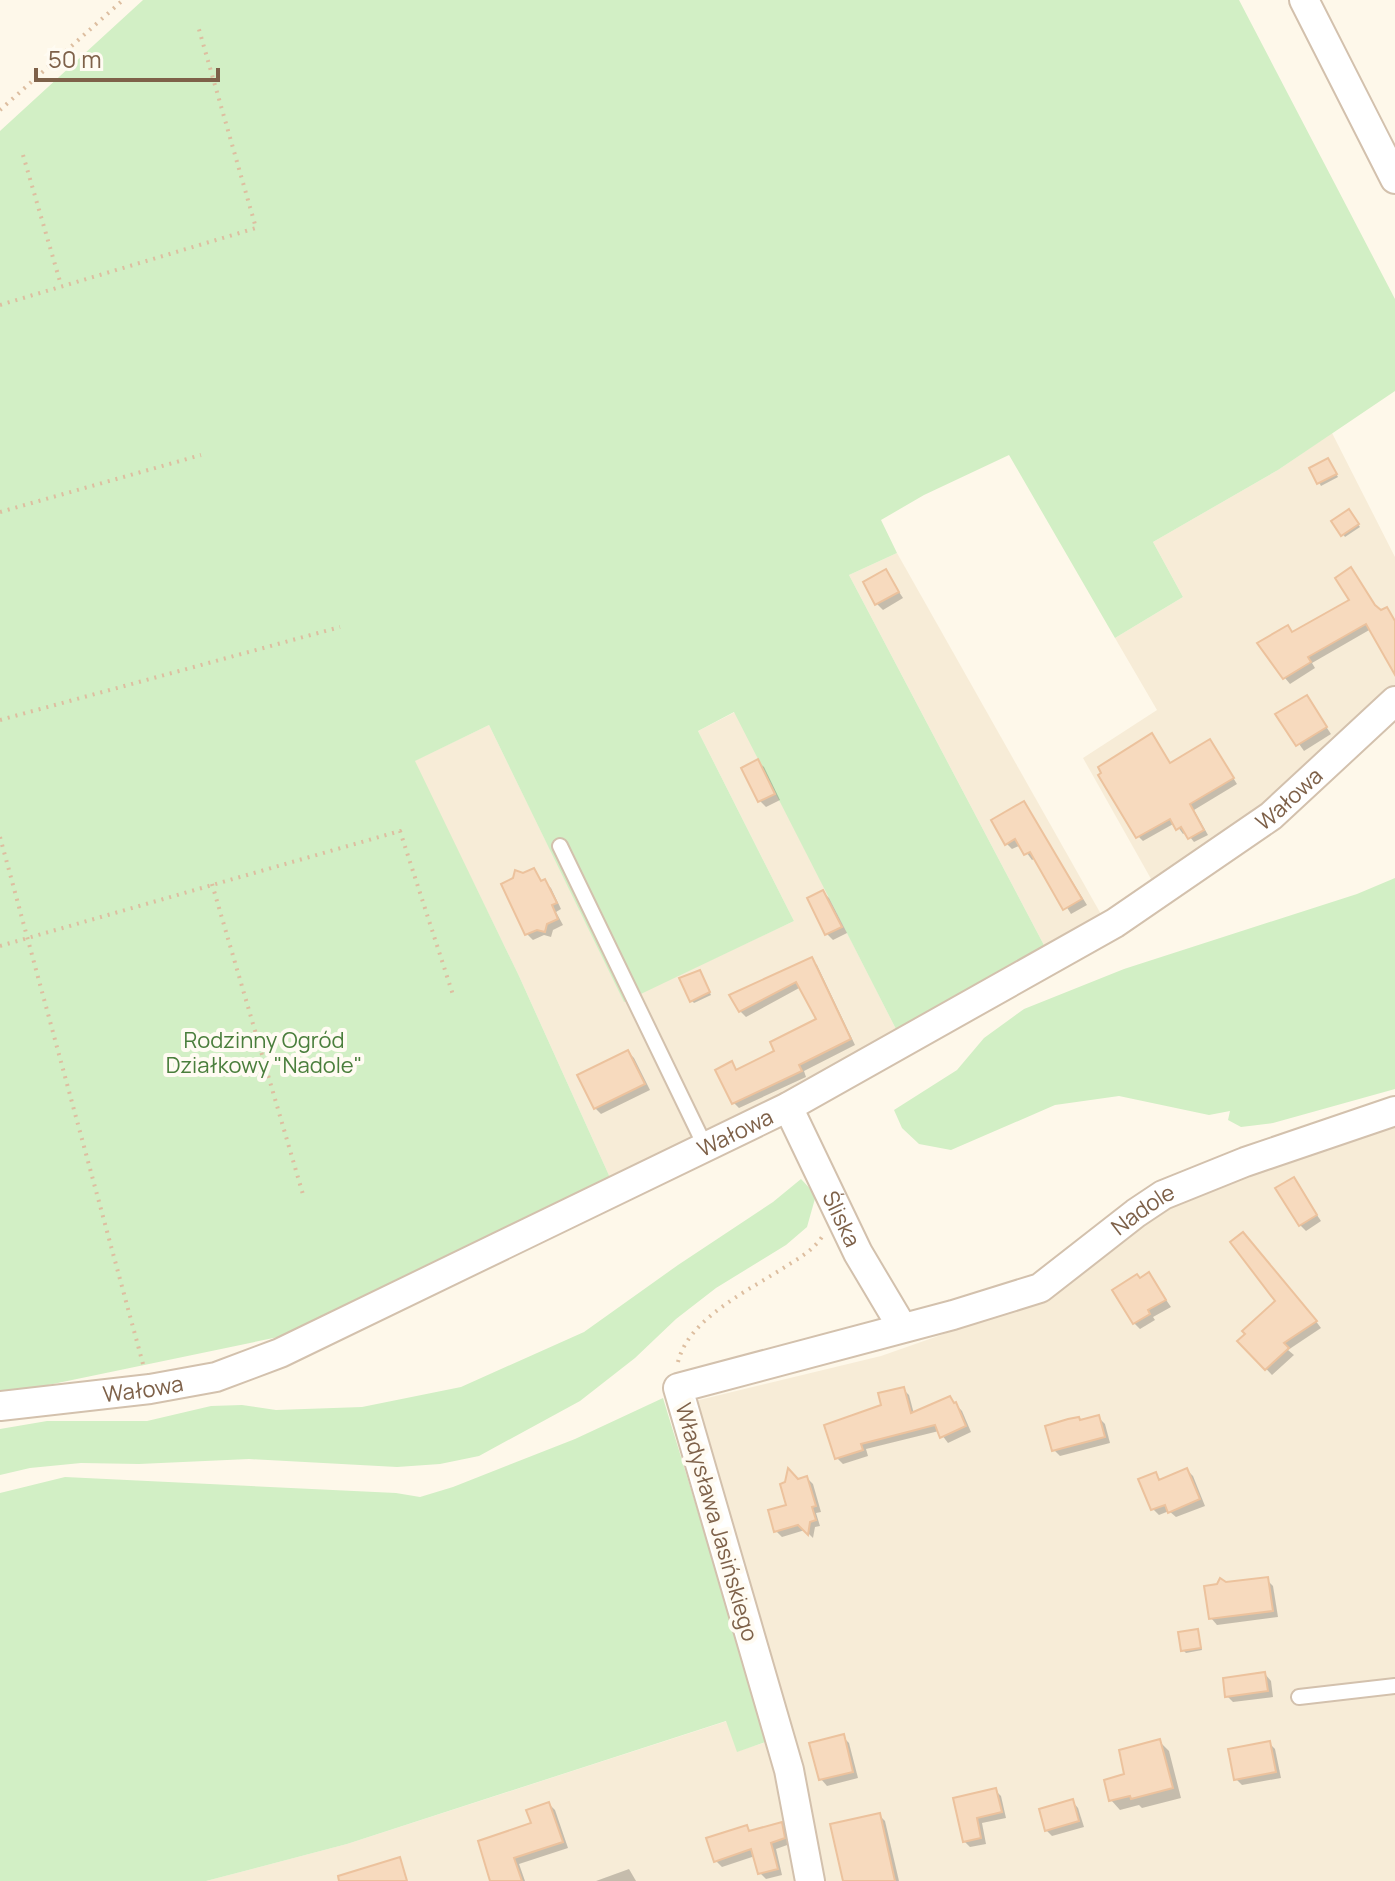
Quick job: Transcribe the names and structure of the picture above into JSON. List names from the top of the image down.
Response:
{
  "streets": {
    "street": [
      "Wałowa",
      "Nadole",
      "Śliska",
      "Władysława Jasińskiego"
    ]
  },
  "crossings": [
    ["Wałowa", "Śliska"],
    ["Nadole", "Śliska"],
    ["Nadole", "Władysława Jasińskiego"],
    ["Śliska", "Władysława Jasińskiego"]
  ],
  "parks": ["Rodzinny Ogród Działkowy \"Nadole\""],
  "scale_bar": "50 m"
}
